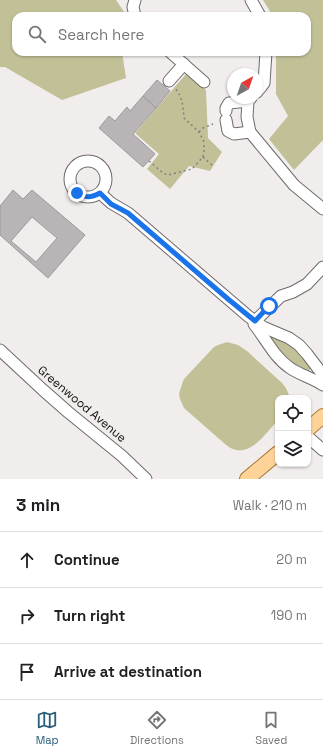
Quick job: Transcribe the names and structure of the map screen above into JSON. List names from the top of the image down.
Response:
{
  "streets": {
    "street": ["Greenwood Avenue"]
  },
  "north": "top right",
  "page": {
    "search": "Search here",
    "heading": ["3 min", "Walk · 210 m"],
    "list": [
      ["Continue", "20 m"],
      ["Turn right", "190 m"],
      "Arrive at destination"
    ],
    "nav": ["Map", "Directions", "Saved"]
  }
}
